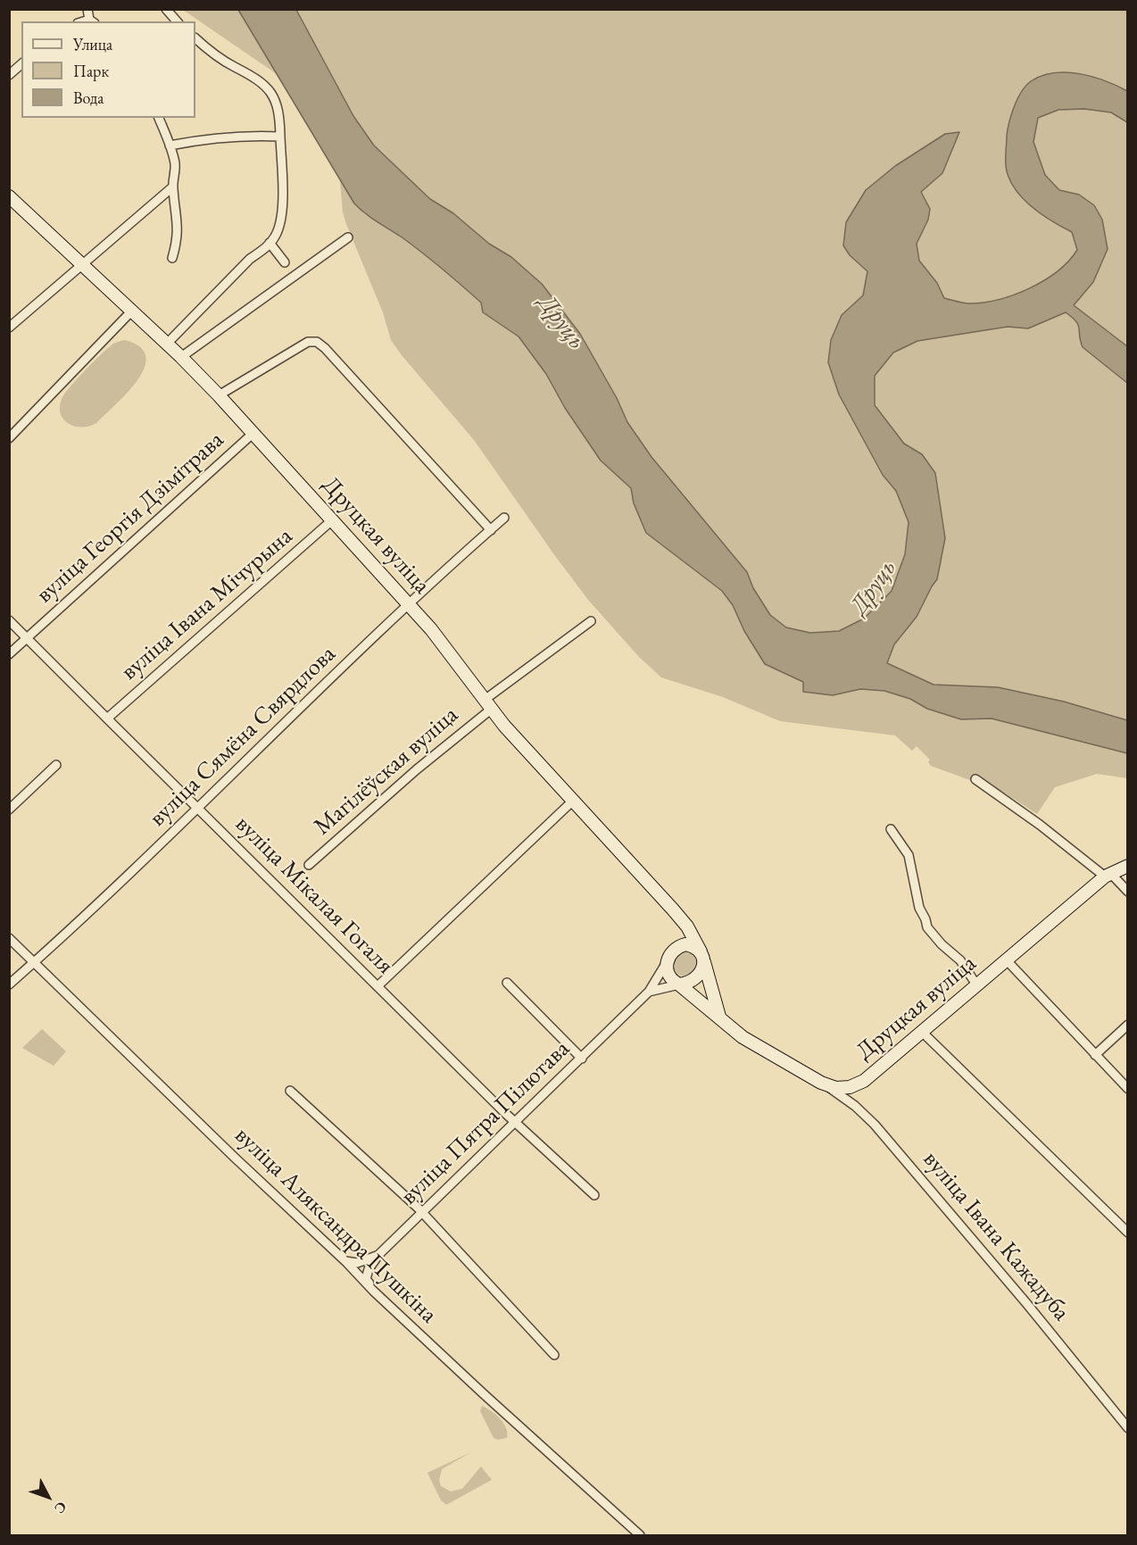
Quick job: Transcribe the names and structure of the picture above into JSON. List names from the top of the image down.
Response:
{
  "streets": {
    "main road": ["Друцкая вуліца"],
    "street": [
      "вуліца Георгія Дзімітрава",
      "вуліца Івана Мічурына",
      "вуліца Сямёна Свярдлова",
      "Магілёўская вуліца",
      "вуліца Мікалая Гогаля",
      "вуліца Пятра Пілютава",
      "вуліца Аляксандра Пушкіна",
      "вуліца Івана Кажадуба"
    ]
  },
  "crossings": [
    ["вуліца Георгія Дзімітрава", "Друцкая вуліца"],
    ["вуліца Георгія Дзімітрава", "вуліца Мікалая Гогаля"],
    ["Друцкая вуліца", "вуліца Івана Мічурына"],
    ["Друцкая вуліца", "вуліца Сямёна Свярдлова"],
    ["Друцкая вуліца", "Магілёўская вуліца"],
    ["Друцкая вуліца", "вуліца Пятра Пілютава"],
    ["Друцкая вуліца", "вуліца Івана Кажадуба"],
    ["вуліца Івана Мічурына", "вуліца Мікалая Гогаля"],
    ["вуліца Сямёна Свярдлова", "вуліца Мікалая Гогаля"],
    ["вуліца Сямёна Свярдлова", "вуліца Аляксандра Пушкіна"],
    ["вуліца Мікалая Гогаля", "вуліца Пятра Пілютава"],
    ["вуліца Пятра Пілютава", "вуліца Аляксандра Пушкіна"]
  ],
  "water": ["Друць"],
  "legend": ["Улица", "Парк", "Вода"],
  "north": "bottom right"
}
